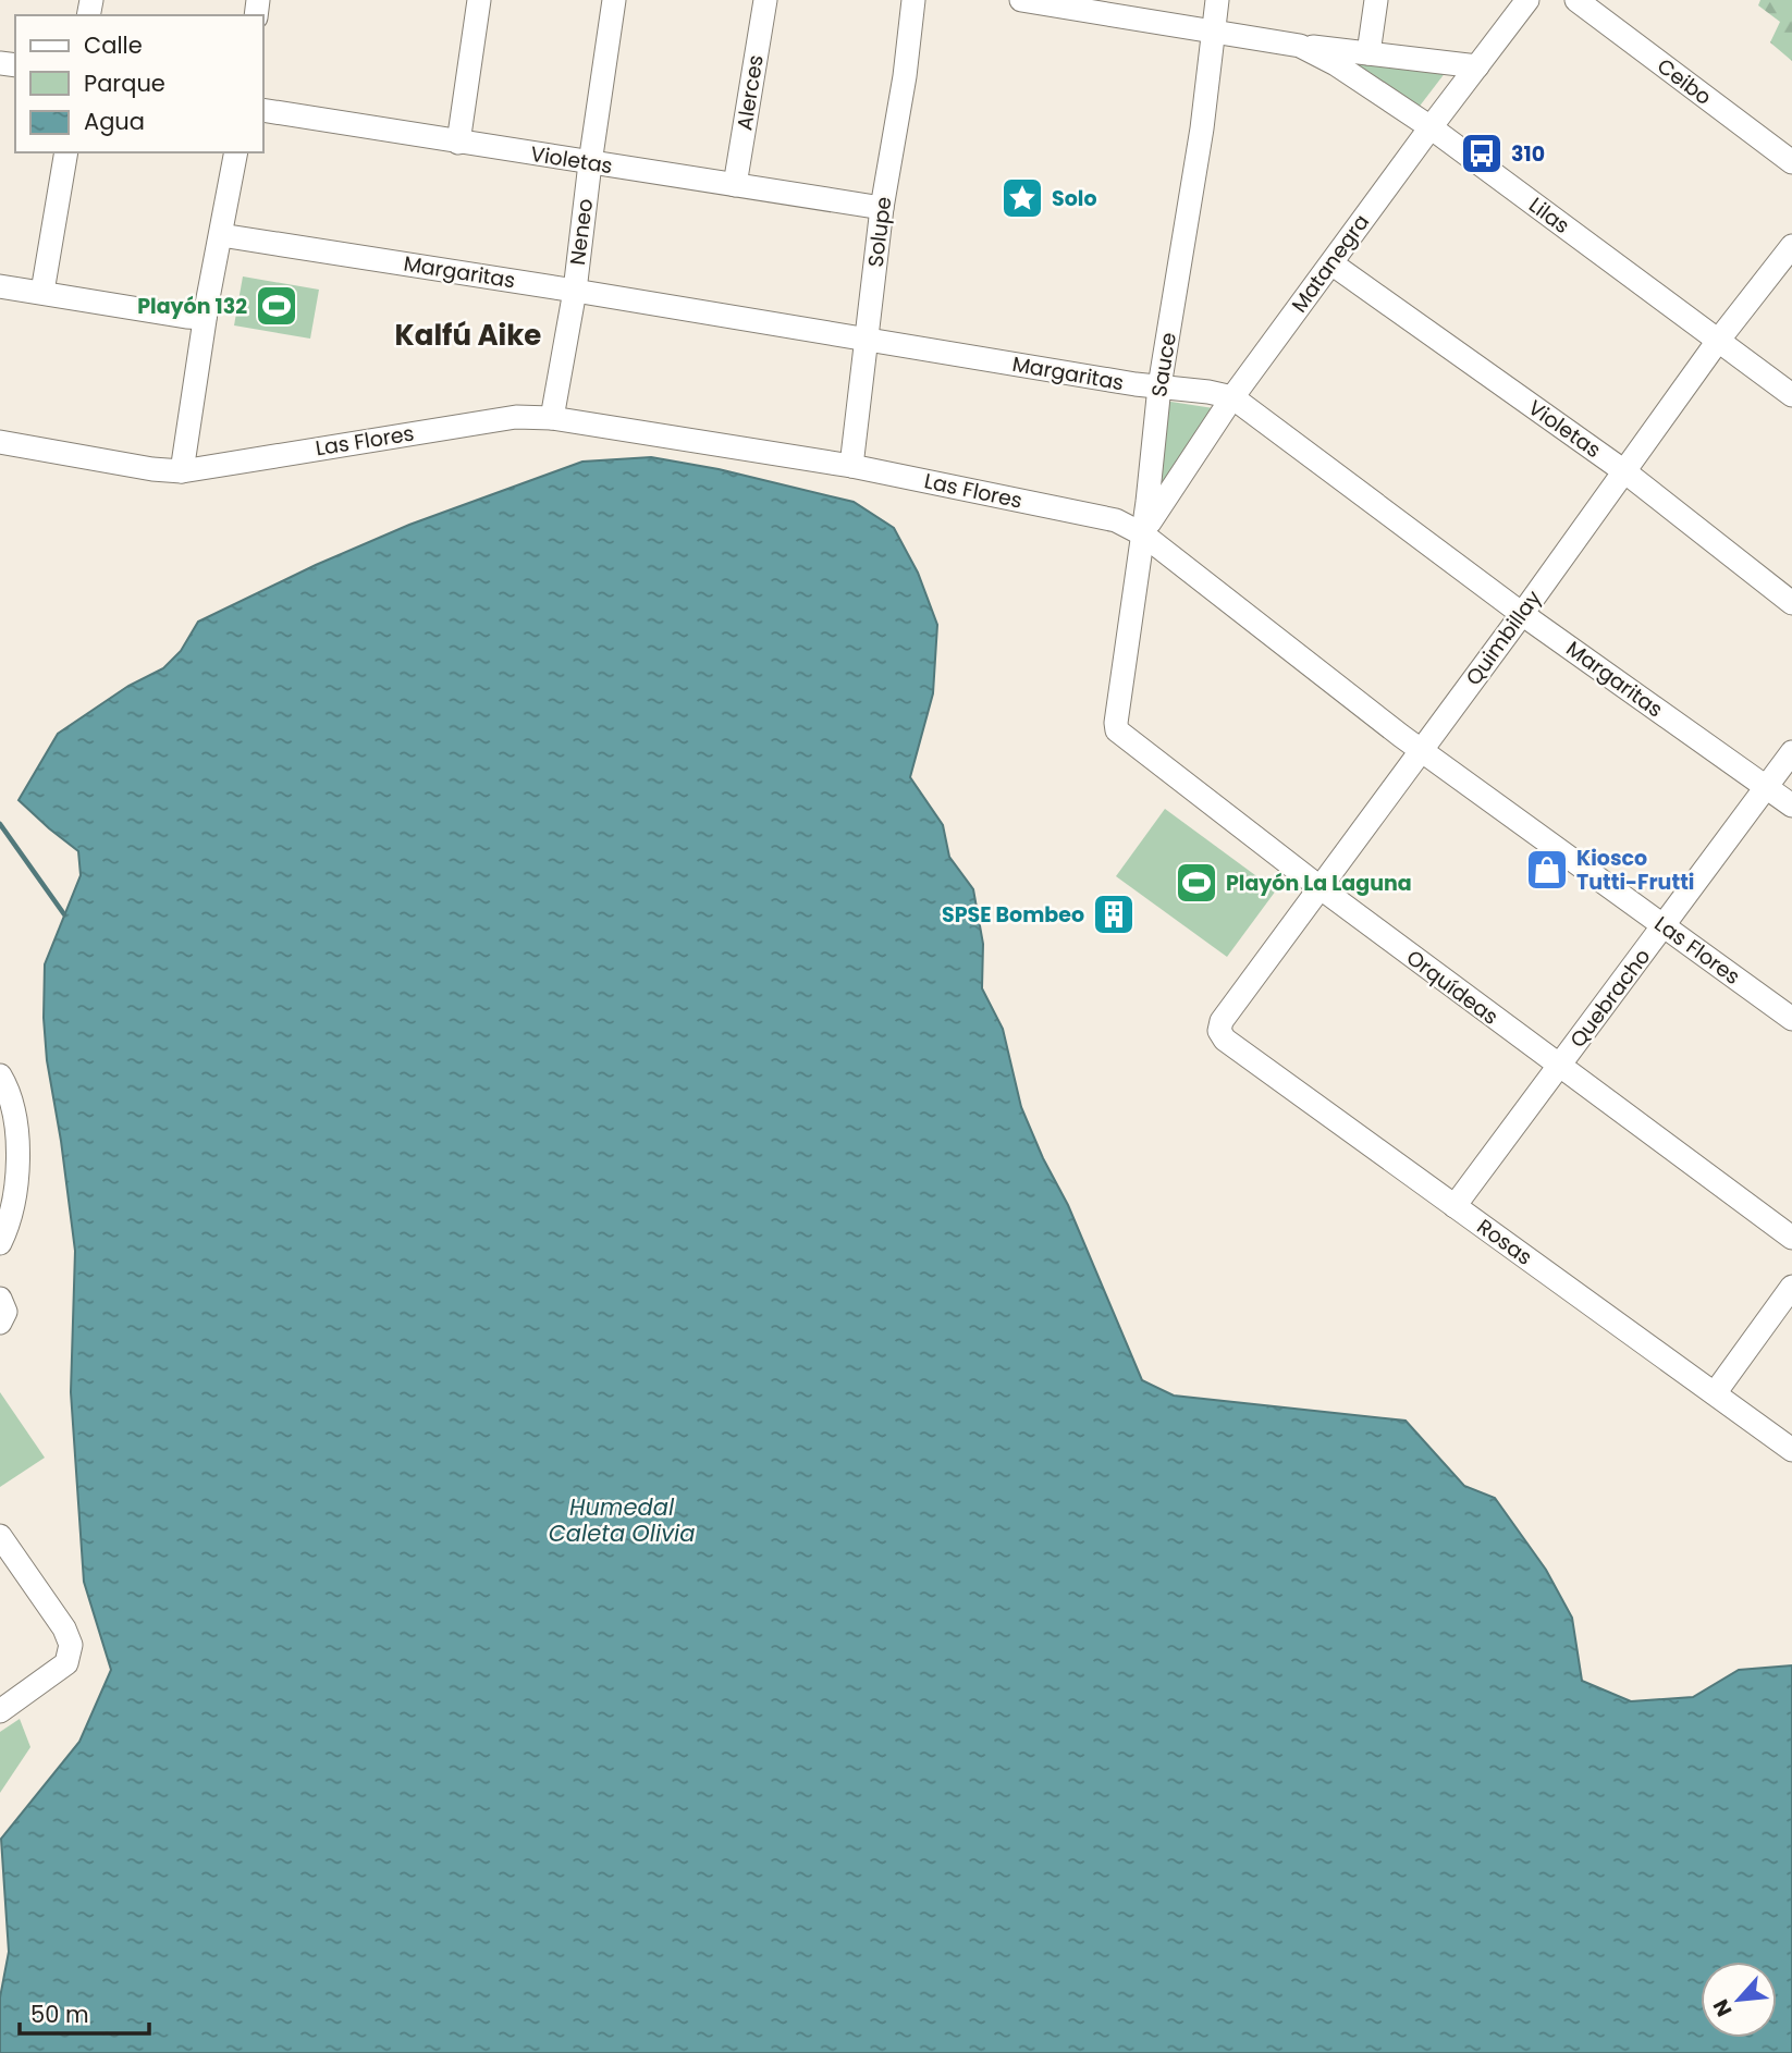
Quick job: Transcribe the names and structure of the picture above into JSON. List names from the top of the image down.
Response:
{
  "streets": {
    "street": [
      "Ceibo",
      "Alerces",
      "Violetas",
      "Lilas",
      "Neneo",
      "Solupe",
      "Matanegra",
      "Margaritas",
      "Sauce",
      "Las Flores",
      "Quimbillay",
      "Orquídeas",
      "Quebracho",
      "Rosas"
    ]
  },
  "crossings": [
    ["Alerces", "Violetas"],
    ["Violetas", "Neneo"],
    ["Violetas", "Solupe"],
    ["Violetas", "Matanegra"],
    ["Violetas", "Quimbillay"],
    ["Lilas", "Matanegra"],
    ["Lilas", "Sauce"],
    ["Lilas", "Quimbillay"],
    ["Neneo", "Margaritas"],
    ["Neneo", "Las Flores"],
    ["Solupe", "Margaritas"],
    ["Solupe", "Las Flores"],
    ["Matanegra", "Margaritas"],
    ["Matanegra", "Sauce"],
    ["Matanegra", "Las Flores"],
    ["Margaritas", "Sauce"],
    ["Margaritas", "Quimbillay"],
    ["Margaritas", "Quebracho"],
    ["Sauce", "Las Flores"],
    ["Sauce", "Orquídeas"],
    ["Las Flores", "Quimbillay"],
    ["Las Flores", "Quebracho"],
    ["Quimbillay", "Orquídeas"],
    ["Quimbillay", "Rosas"],
    ["Orquídeas", "Quebracho"],
    ["Quebracho", "Rosas"]
  ],
  "districts": ["Kalfú Aike"],
  "water": ["Humedal Caleta Olivia"],
  "places": {
    "bus stop": ["310"],
    "place": ["Solo"],
    "sports": ["Playón 132", "Playón La Laguna"],
    "shop": ["Kiosco Tutti-Frutti"],
    "building": ["SPSE Bombeo"]
  },
  "legend": ["Calle", "Parque", "Agua"],
  "scale_bar": "50 m",
  "north": "bottom left"
}
